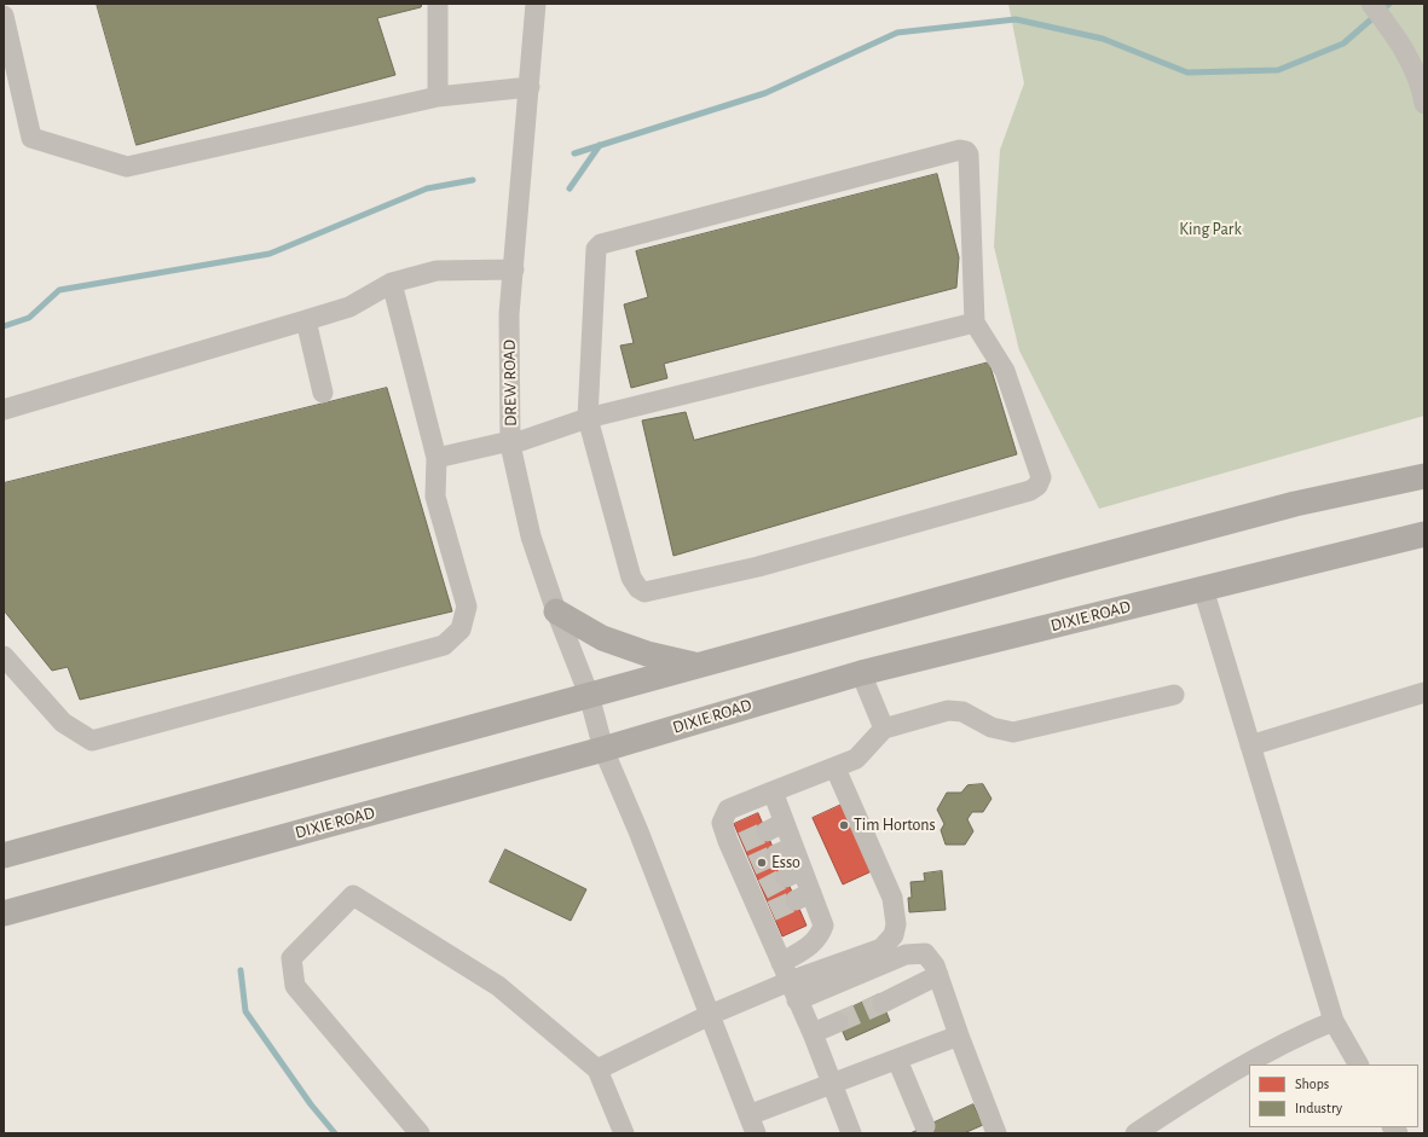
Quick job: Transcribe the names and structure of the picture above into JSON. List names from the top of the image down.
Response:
{
  "streets": {
    "main road": ["DIXIE ROAD"],
    "street": ["DREW ROAD"]
  },
  "crossings": [
    ["DREW ROAD", "DIXIE ROAD"]
  ],
  "parks": ["King Park"],
  "places": ["Tim Hortons", "Esso"],
  "legend": ["Shops", "Industry"]
}
